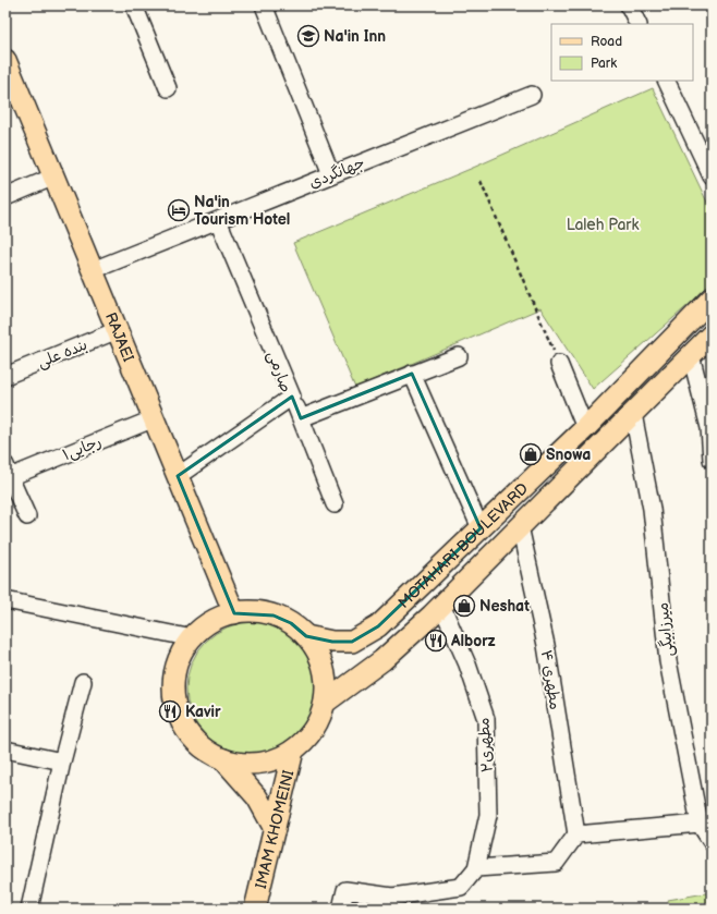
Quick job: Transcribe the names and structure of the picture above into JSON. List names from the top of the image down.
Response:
{
  "streets": {
    "main road": ["RAJAEI", "MOTAHARI BOULEVARD", "IMAM KHOMEINI"],
    "street": [
      "جهانگردی",
      "بنده علی",
      "صارمی",
      "رجایی۱",
      "میرزابیگی",
      "مطهری ۴",
      "مطهری۲"
    ]
  },
  "crossings": [
    ["جهانگردی", "RAJAEI"],
    ["جهانگردی", "صارمی"],
    ["RAJAEI", "بنده علی"],
    ["RAJAEI", "صارمی"],
    ["RAJAEI", "رجایی۱"],
    ["RAJAEI", "MOTAHARI BOULEVARD"],
    ["RAJAEI", "IMAM KHOMEINI"],
    ["MOTAHARI BOULEVARD", "میرزابیگی"],
    ["MOTAHARI BOULEVARD", "مطهری ۴"],
    ["MOTAHARI BOULEVARD", "مطهری۲"],
    ["MOTAHARI BOULEVARD", "IMAM KHOMEINI"]
  ],
  "parks": ["Laleh Park"],
  "places": {
    "school or university": ["Na'in Inn"],
    "hotel": ["Na'in Tourism Hotel"],
    "shop": ["Snowa", "Neshat"],
    "restaurant": ["Alborz", "Kavir"]
  },
  "legend": ["Road", "Park"]
}
